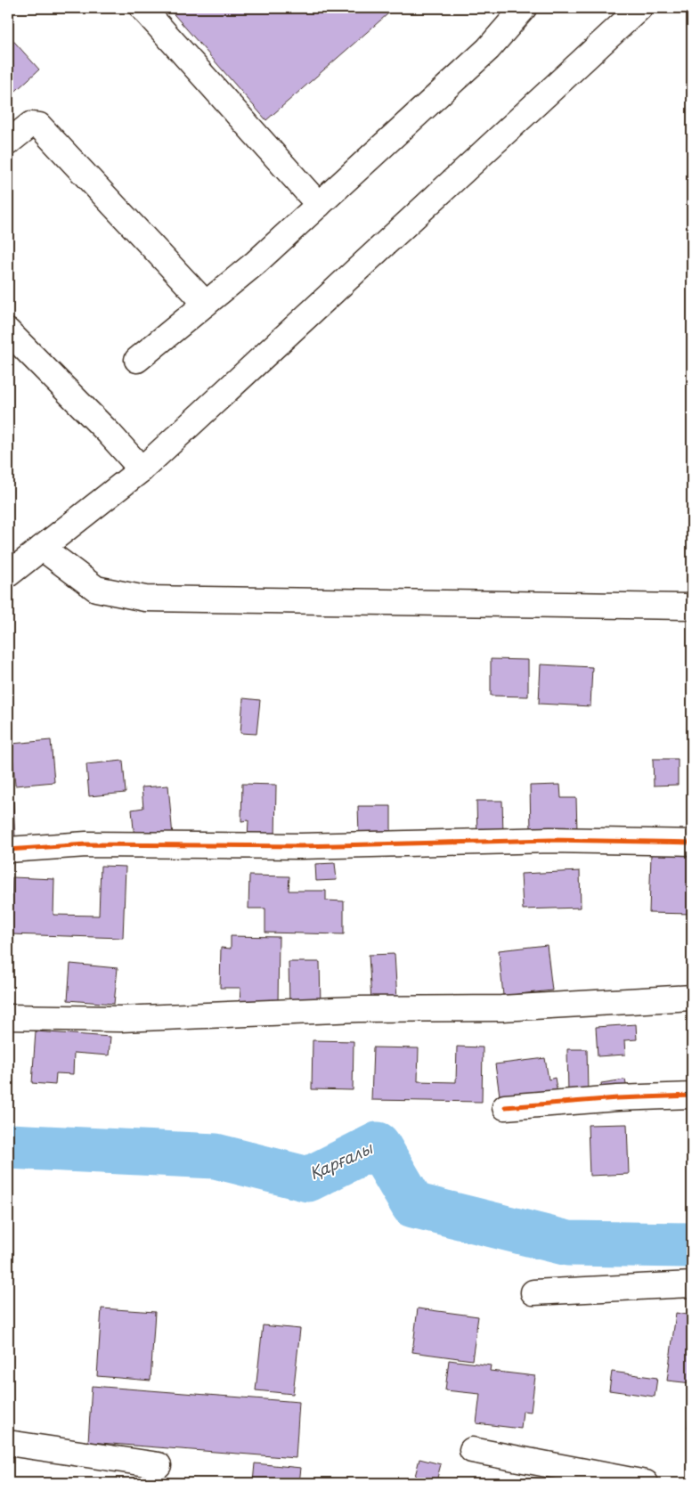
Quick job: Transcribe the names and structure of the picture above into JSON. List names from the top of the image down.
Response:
{
  "water": ["Қарғалы"]
}
